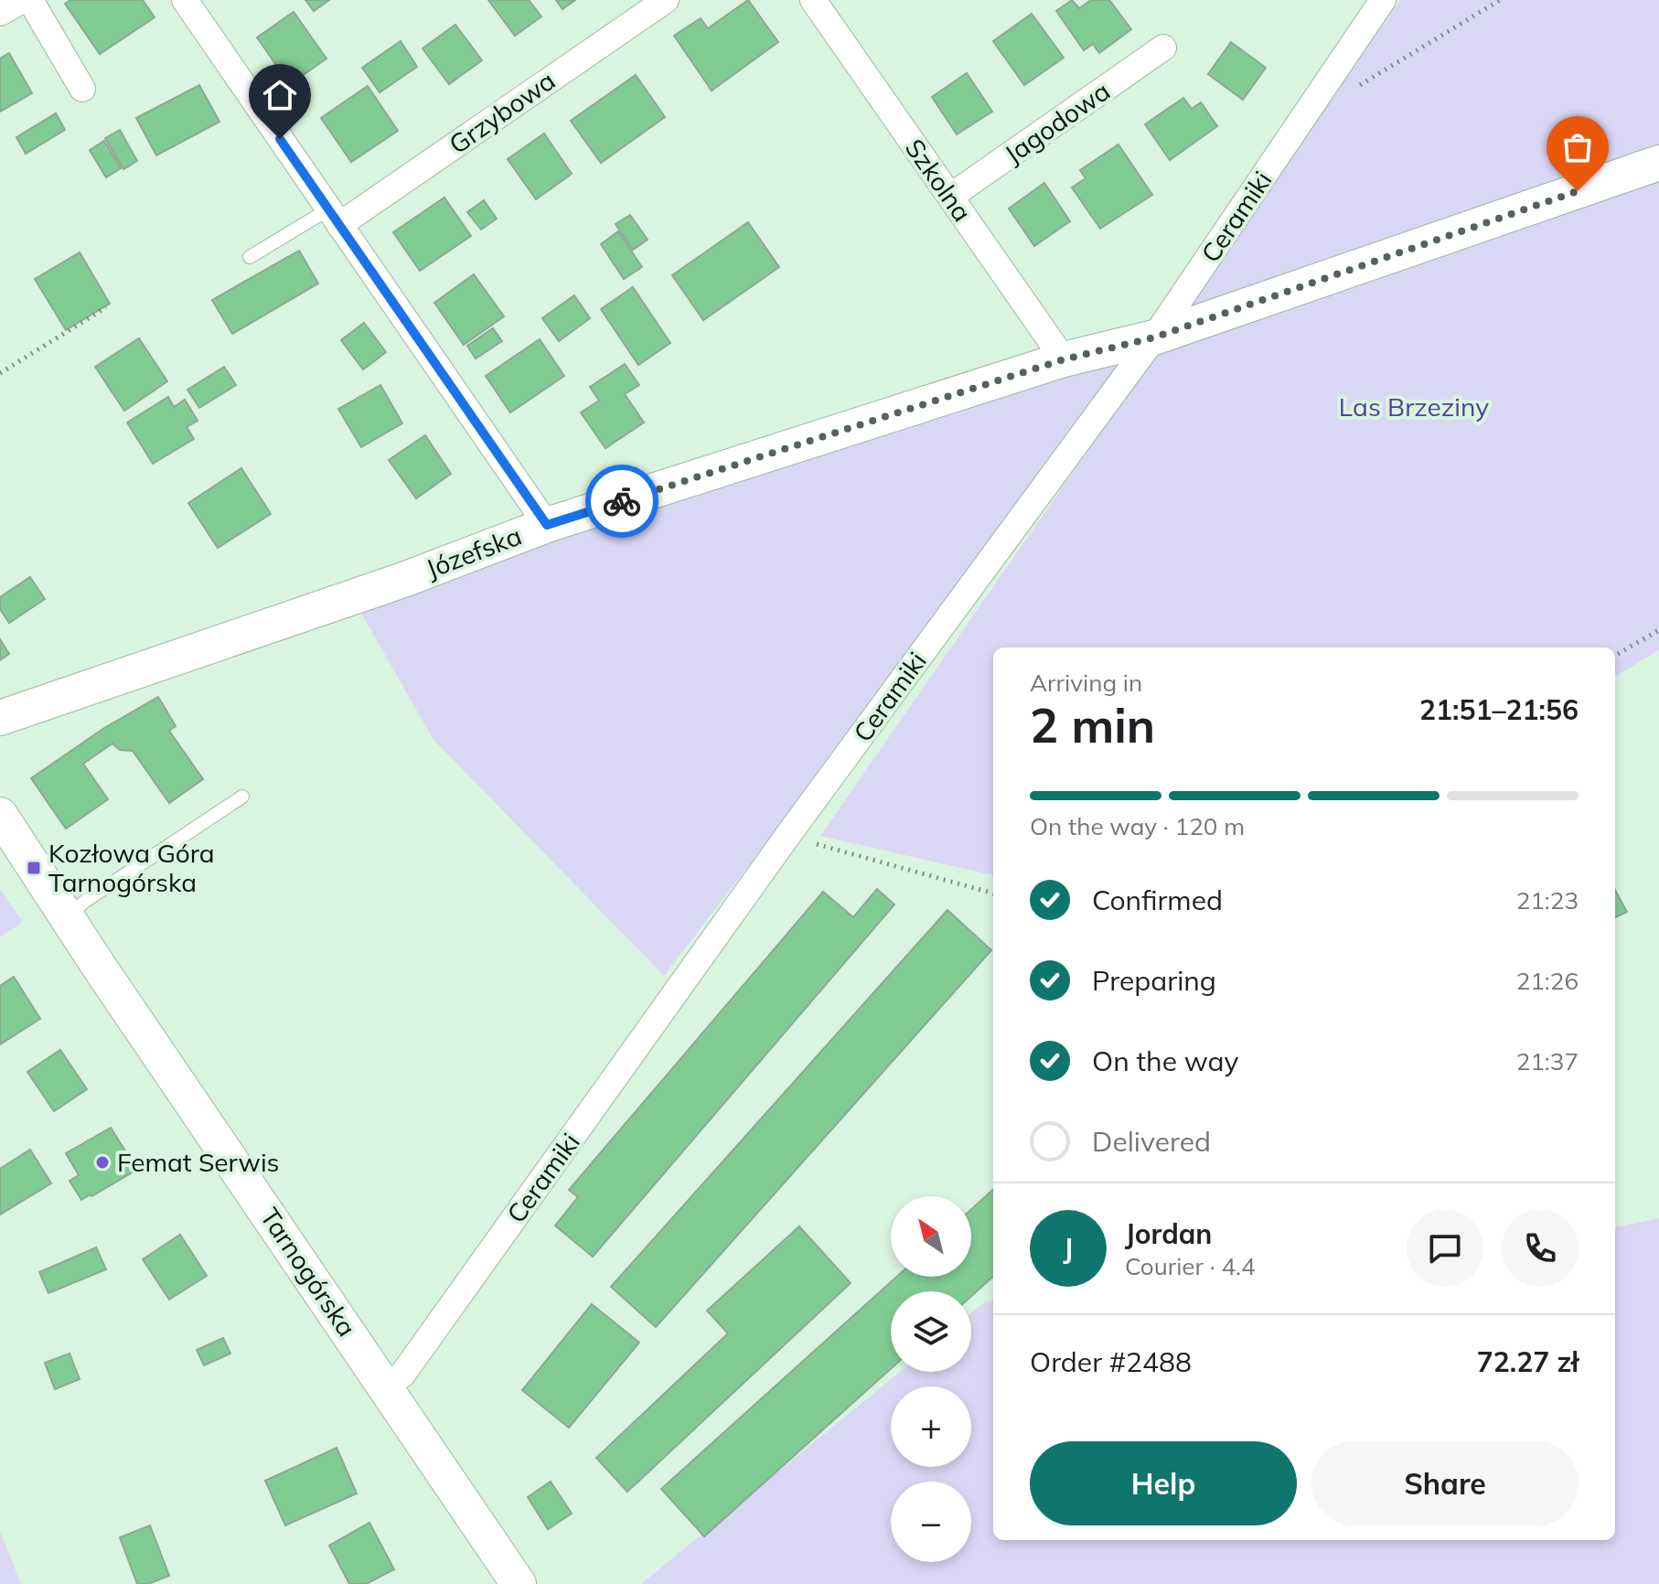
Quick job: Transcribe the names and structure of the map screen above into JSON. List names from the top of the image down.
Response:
{
  "streets": {
    "street": [
      "Grzybowa",
      "Jagodowa",
      "Szkolna",
      "Ceramiki",
      "Józefska",
      "Tarnogórska"
    ]
  },
  "crossings": [
    ["Jagodowa", "Szkolna"],
    ["Szkolna", "Józefska"],
    ["Ceramiki", "Józefska"],
    ["Ceramiki", "Tarnogórska"]
  ],
  "parks": ["Las Brzeziny"],
  "places": {
    "transit": ["Kozłowa Góra Tarnogórska"],
    "other": ["Femat Serwis"]
  },
  "north": "top left",
  "page": {
    "heading": ["2 min", "Arriving in", "21:51–21:56"],
    "panel": [
      "Jordan",
      "Courier · 4.4",
      "Order #2488",
      "72.27 zł"
    ],
    "bar": "On the way · 120 m",
    "list": [
      ["Confirmed", "21:23"],
      ["Preparing", "21:26"],
      ["On the way", "21:37"],
      "Delivered"
    ],
    "map_buttons": ["+", "−"],
    "round": "J",
    "buttons": ["Help", "Share"]
  }
}
